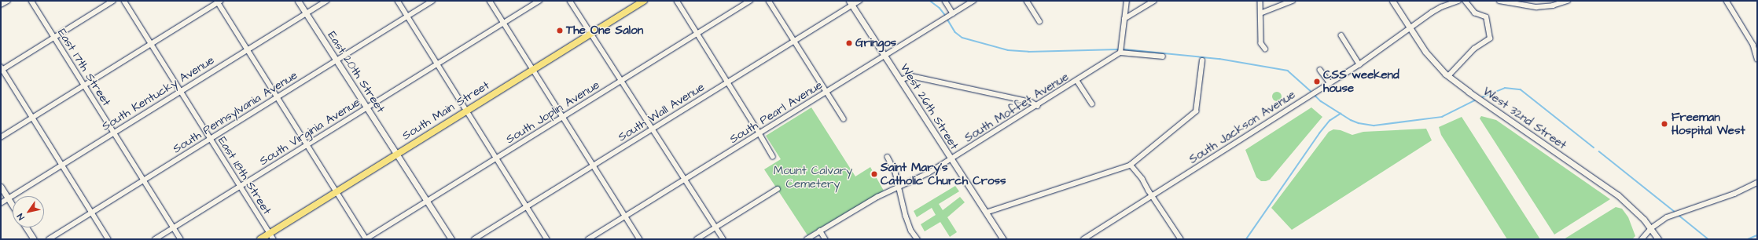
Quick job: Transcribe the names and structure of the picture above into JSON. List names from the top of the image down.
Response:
{
  "streets": {
    "main road": [
      "East 20th Street",
      "West 26th Street",
      "South Main Street",
      "West 32nd Street"
    ],
    "street": [
      "East 17th Street",
      "South Kentucky Avenue",
      "South Moffet Avenue",
      "South Pennsylvania Avenue",
      "South Joplin Avenue",
      "South Wall Avenue",
      "South Pearl Avenue",
      "South Jackson Avenue",
      "South Virginia Avenue",
      "East 18th Street"
    ]
  },
  "crossings": [
    ["East 17th Street", "South Kentucky Avenue"],
    ["East 17th Street", "South Pennsylvania Avenue"],
    ["East 17th Street", "South Virginia Avenue"],
    ["East 20th Street", "South Kentucky Avenue"],
    ["East 20th Street", "South Main Street"],
    ["East 20th Street", "South Pennsylvania Avenue"],
    ["East 20th Street", "South Joplin Avenue"],
    ["East 20th Street", "South Virginia Avenue"],
    ["South Kentucky Avenue", "East 18th Street"],
    ["West 26th Street", "South Moffet Avenue"],
    ["West 26th Street", "South Wall Avenue"],
    ["West 26th Street", "South Pearl Avenue"],
    ["South Main Street", "East 18th Street"],
    ["South Pennsylvania Avenue", "East 18th Street"],
    ["West 32nd Street", "South Jackson Avenue"],
    ["South Virginia Avenue", "East 18th Street"]
  ],
  "parks": ["Mount Calvary Cemetery"],
  "places": [
    "The One Salon",
    "Gringos",
    "CSS weekend house",
    "Freeman Hospital West",
    "Saint Mary's Catholic Church Cross"
  ],
  "north": "bottom left"
}
